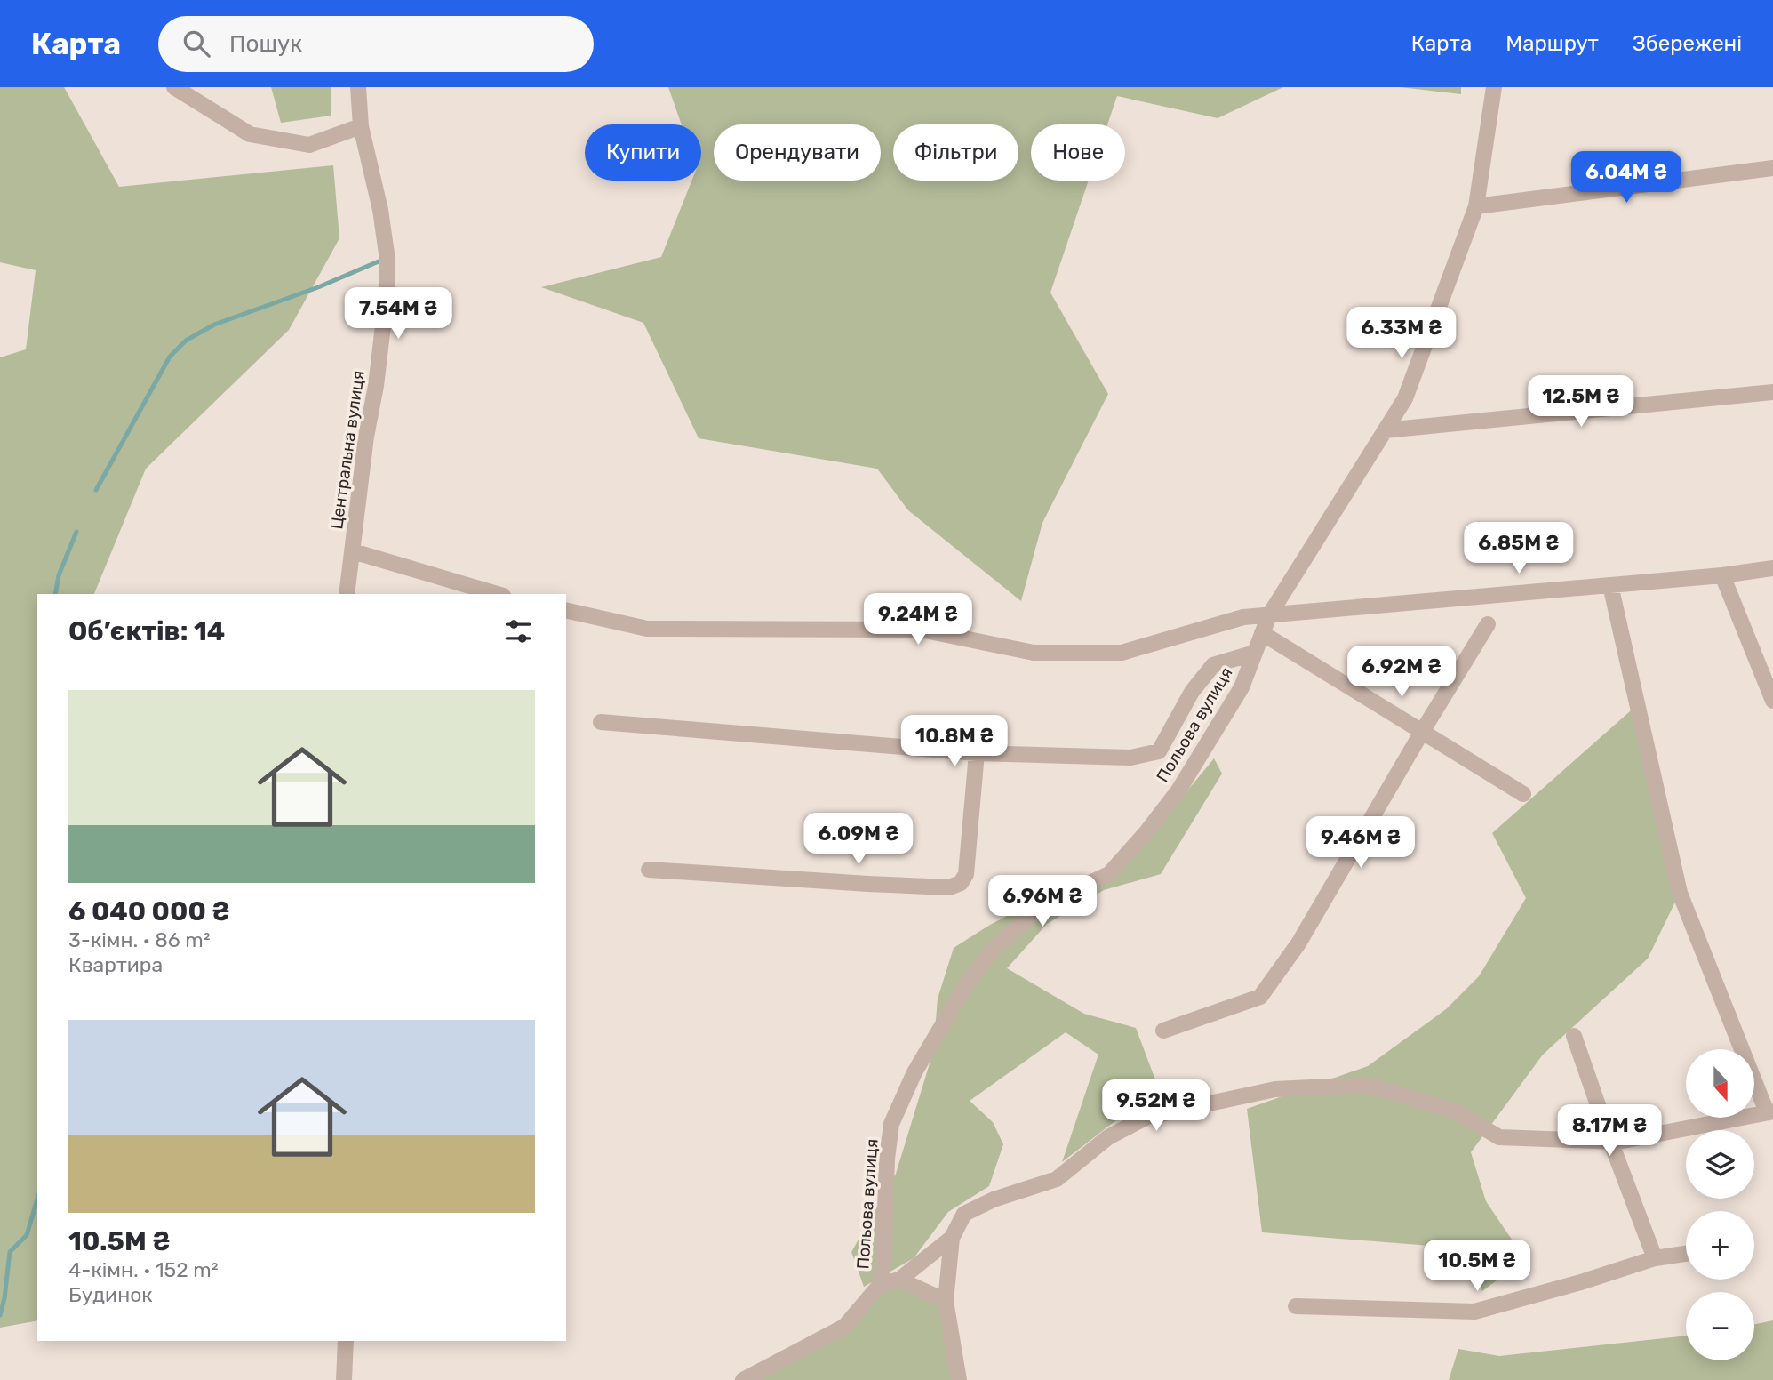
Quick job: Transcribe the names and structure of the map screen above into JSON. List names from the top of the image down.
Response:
{
  "streets": {
    "street": ["Центральна вулиця", "Польова вулиця"]
  },
  "north": "bottom",
  "page": {
    "header": "Карта",
    "search": "Пошук",
    "nav": ["Карта", "Маршрут", "Збережені"],
    "chip": [
      "Купити",
      "Орендувати",
      "Фільтри",
      "Нове"
    ],
    "price": [
      "6.04M ₴",
      "7.54M ₴",
      "6.33M ₴",
      "12.5M ₴",
      "6.85M ₴",
      "9.24M ₴",
      "6.92M ₴",
      "10.8M ₴",
      "6.09M ₴",
      "9.46M ₴",
      "6.96M ₴",
      "9.52M ₴",
      "8.17M ₴",
      "10.5M ₴"
    ],
    "heading": "Об’єктів: 14",
    "list": [
      {
        "name": "6 040 000 ₴",
        "note": "3-кімн. · 86 m² · Квартира"
      },
      {
        "name": "10.5M ₴",
        "note": "4-кімн. · 152 m² · Будинок"
      }
    ],
    "map_buttons": ["+", "−"]
  }
}
